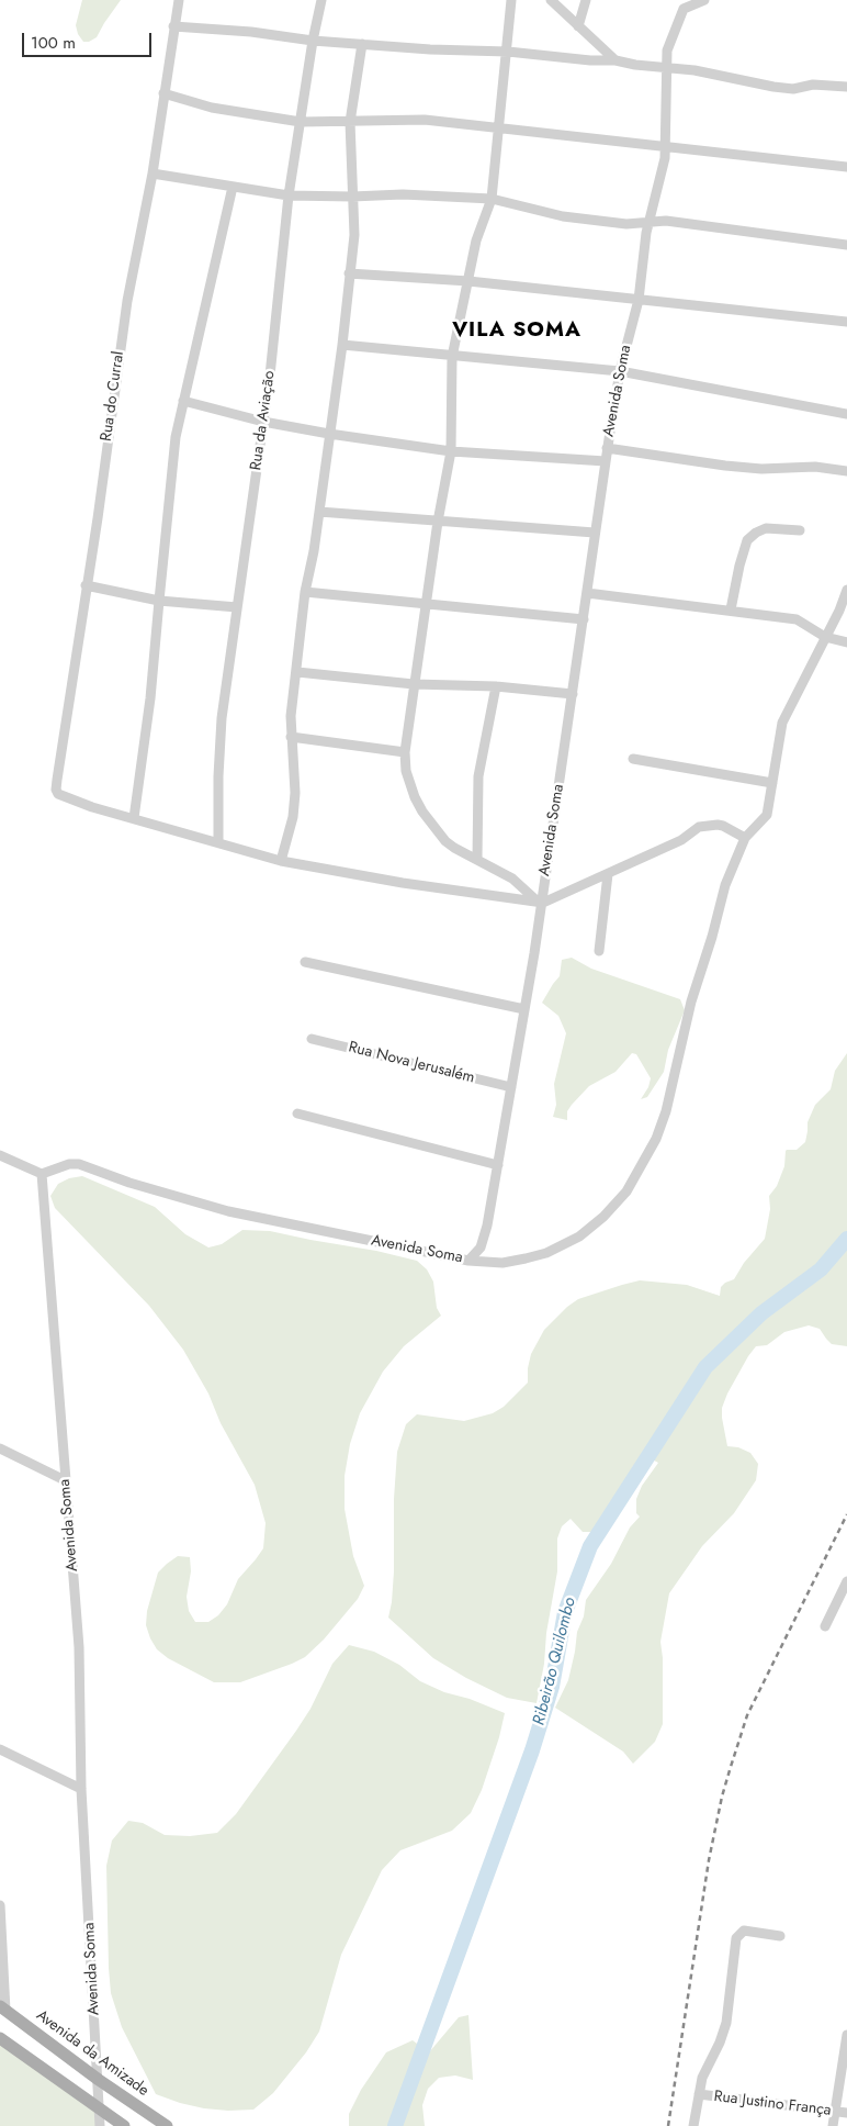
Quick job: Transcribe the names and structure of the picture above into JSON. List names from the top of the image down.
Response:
{
  "streets": {
    "main road": ["Avenida da Amizade"],
    "street": [
      "Avenida Soma",
      "Rua do Curral",
      "Rua da Aviação",
      "Rua Nova Jerusalém",
      "Rua Justino França"
    ]
  },
  "crossings": [
    ["Avenida Soma", "Rua Nova Jerusalém"],
    ["Avenida Soma", "Avenida da Amizade"]
  ],
  "districts": ["VILA SOMA"],
  "water": ["Ribeirão Quilombo"],
  "scale_bar": "100 m"
}
